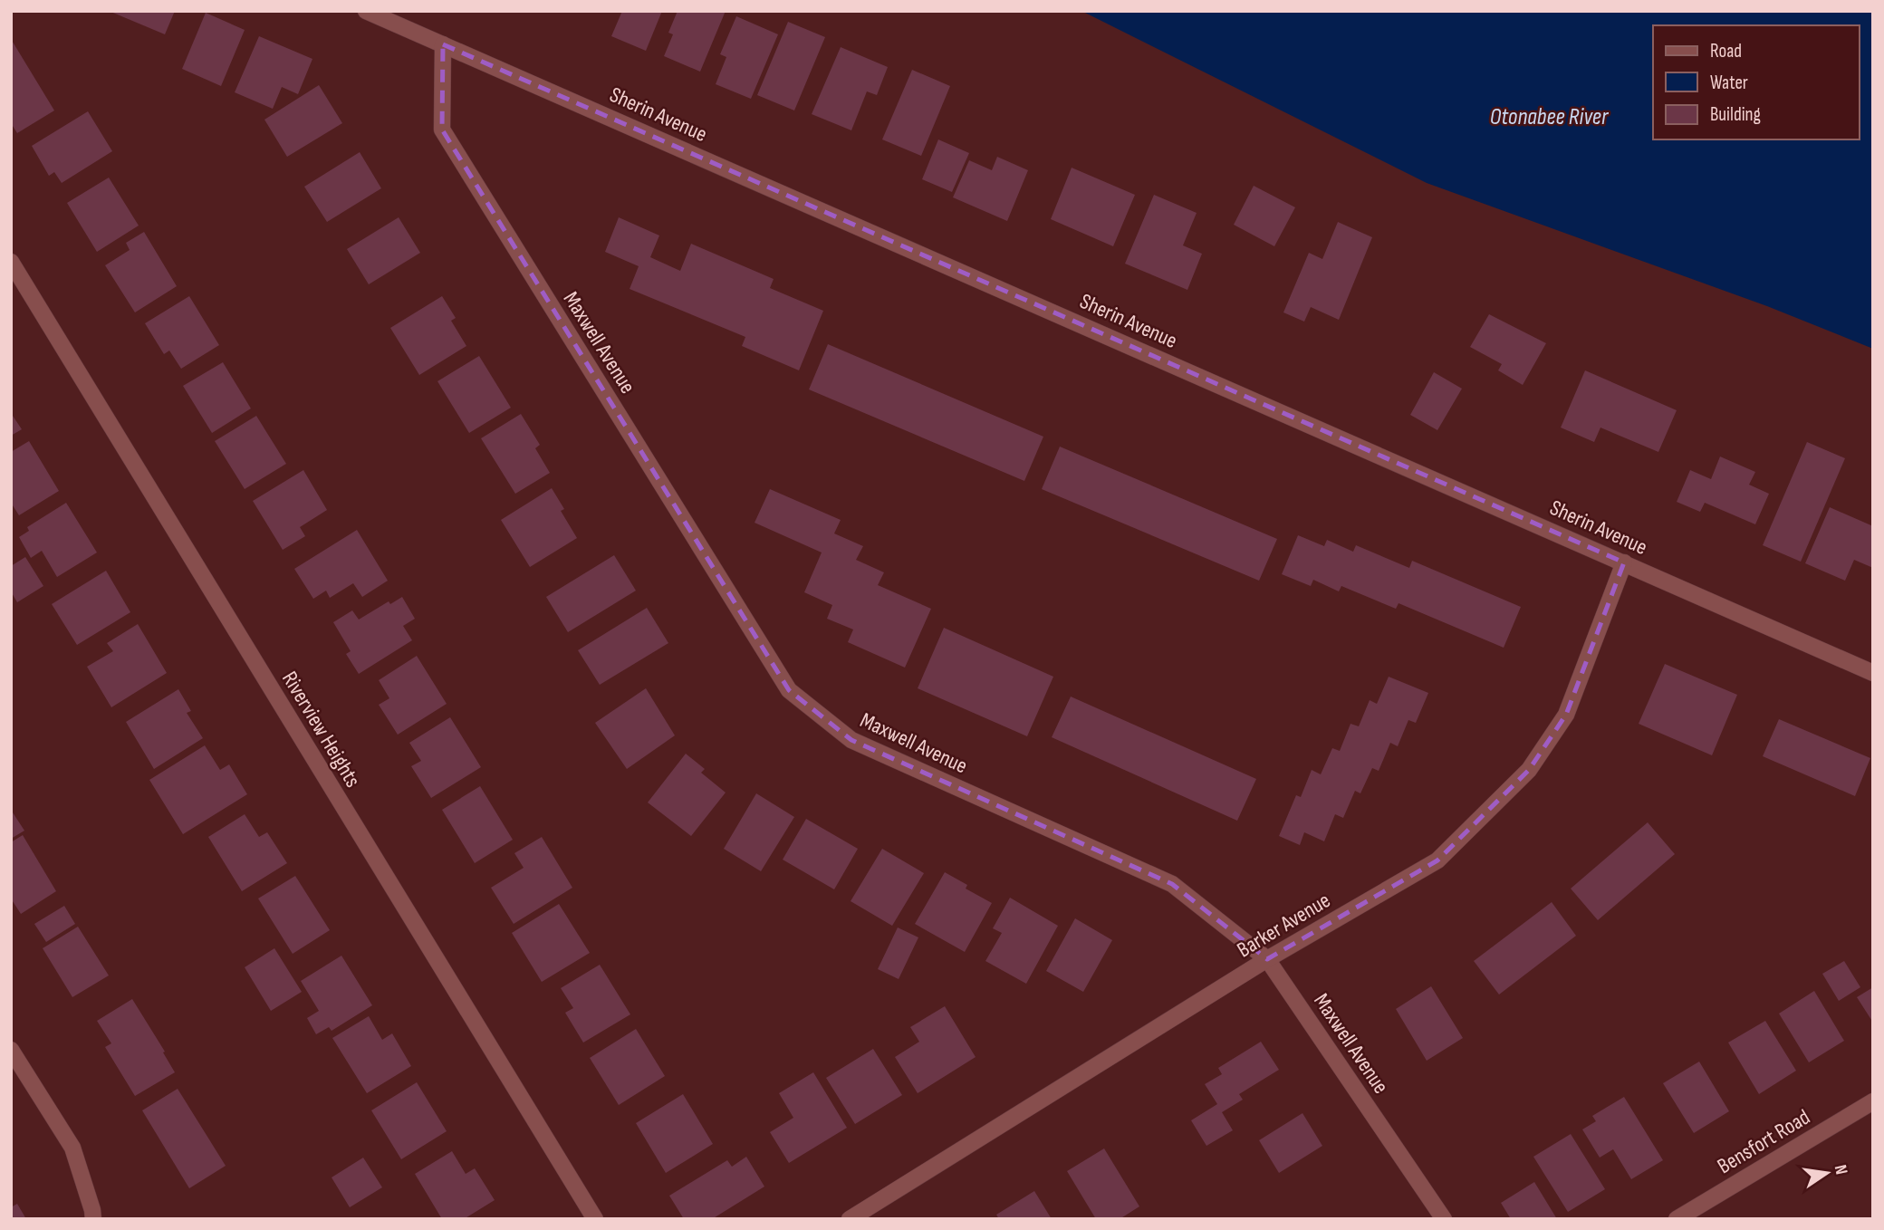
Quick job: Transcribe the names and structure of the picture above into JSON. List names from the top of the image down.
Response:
{
  "streets": {
    "street": [
      "Sherin Avenue",
      "Maxwell Avenue",
      "Riverview Heights",
      "Barker Avenue",
      "Bensfort Road"
    ]
  },
  "crossings": [
    ["Sherin Avenue", "Maxwell Avenue"],
    ["Sherin Avenue", "Barker Avenue"],
    ["Maxwell Avenue", "Barker Avenue"]
  ],
  "water": ["Otonabee River"],
  "legend": ["Road", "Water", "Building"],
  "north": "right"
}
